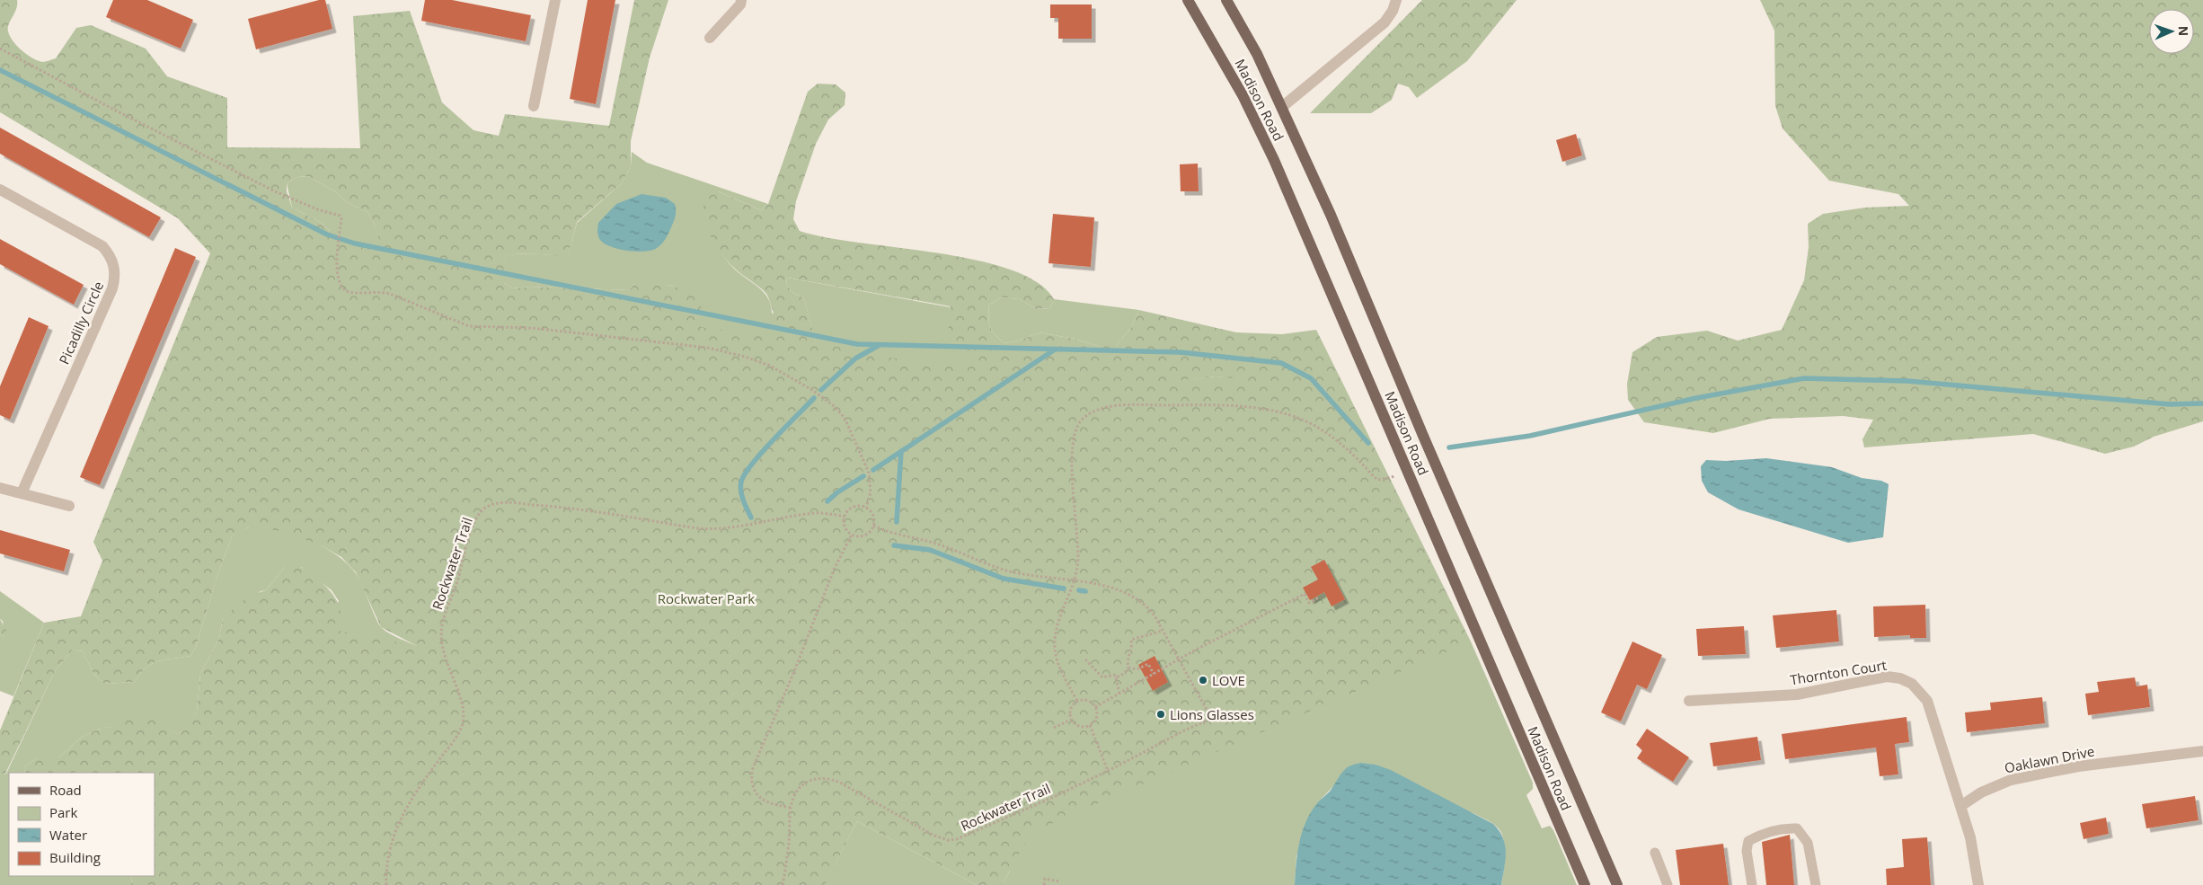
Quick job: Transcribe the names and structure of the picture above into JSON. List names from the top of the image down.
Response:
{
  "streets": {
    "main road": ["Madison Road"],
    "street": ["Picadilly Circle", "Thornton Court", "Oaklawn Drive"],
    "path": ["Rockwater Trail"]
  },
  "crossings": [
    ["Thornton Court", "Oaklawn Drive"]
  ],
  "parks": ["Rockwater Park"],
  "places": ["LOVE", "Lions Glasses"],
  "legend": [
    "Road",
    "Park",
    "Water",
    "Building"
  ],
  "north": "right"
}
